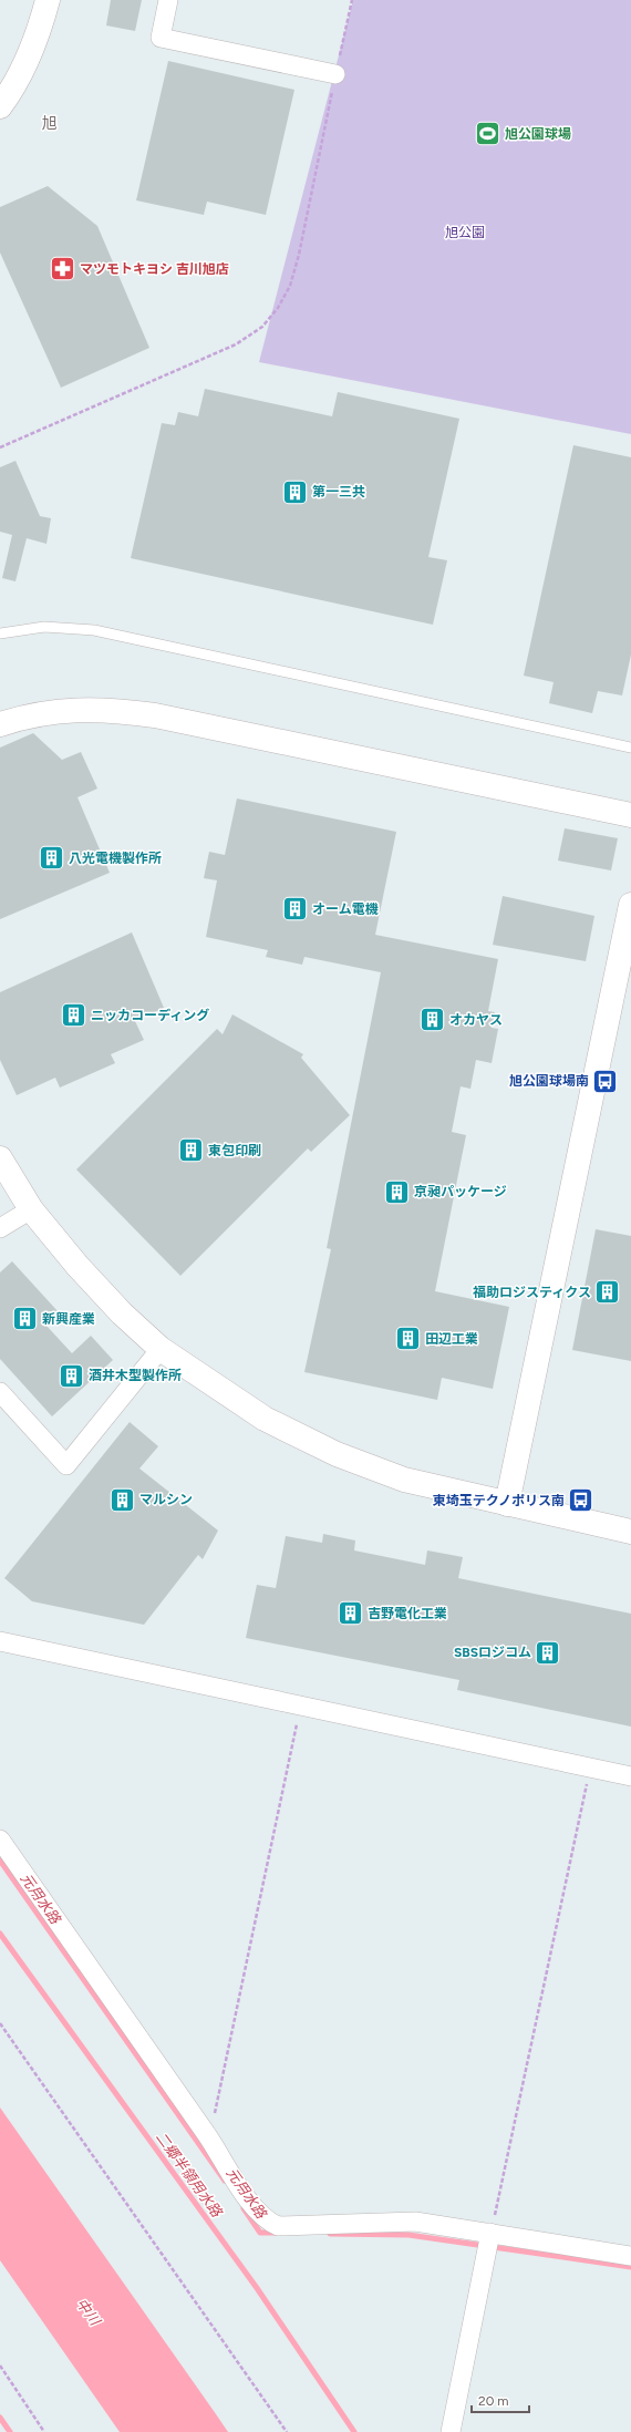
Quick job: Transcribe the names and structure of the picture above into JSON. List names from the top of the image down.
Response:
{
  "districts": ["旭"],
  "water": ["元用水路", "二郷半領用水路", "中川"],
  "parks": ["旭公園"],
  "places": {
    "sports": ["旭公園球場"],
    "pharmacy": ["マツモトキヨシ 吉川旭店"],
    "building": [
      "第一三共",
      "八光電機製作所",
      "オーム電機",
      "ニッカコーディング",
      "オカヤス",
      "東包印刷",
      "京昶パッケージ",
      "福助ロジスティクス",
      "新興産業",
      "田辺工業",
      "酒井木型製作所",
      "マルシン",
      "吉野電化工業",
      "SBSロジコム"
    ],
    "bus stop": ["旭公園球場南", "東埼玉テクノポリス南"]
  },
  "scale_bar": "20 m"
}
